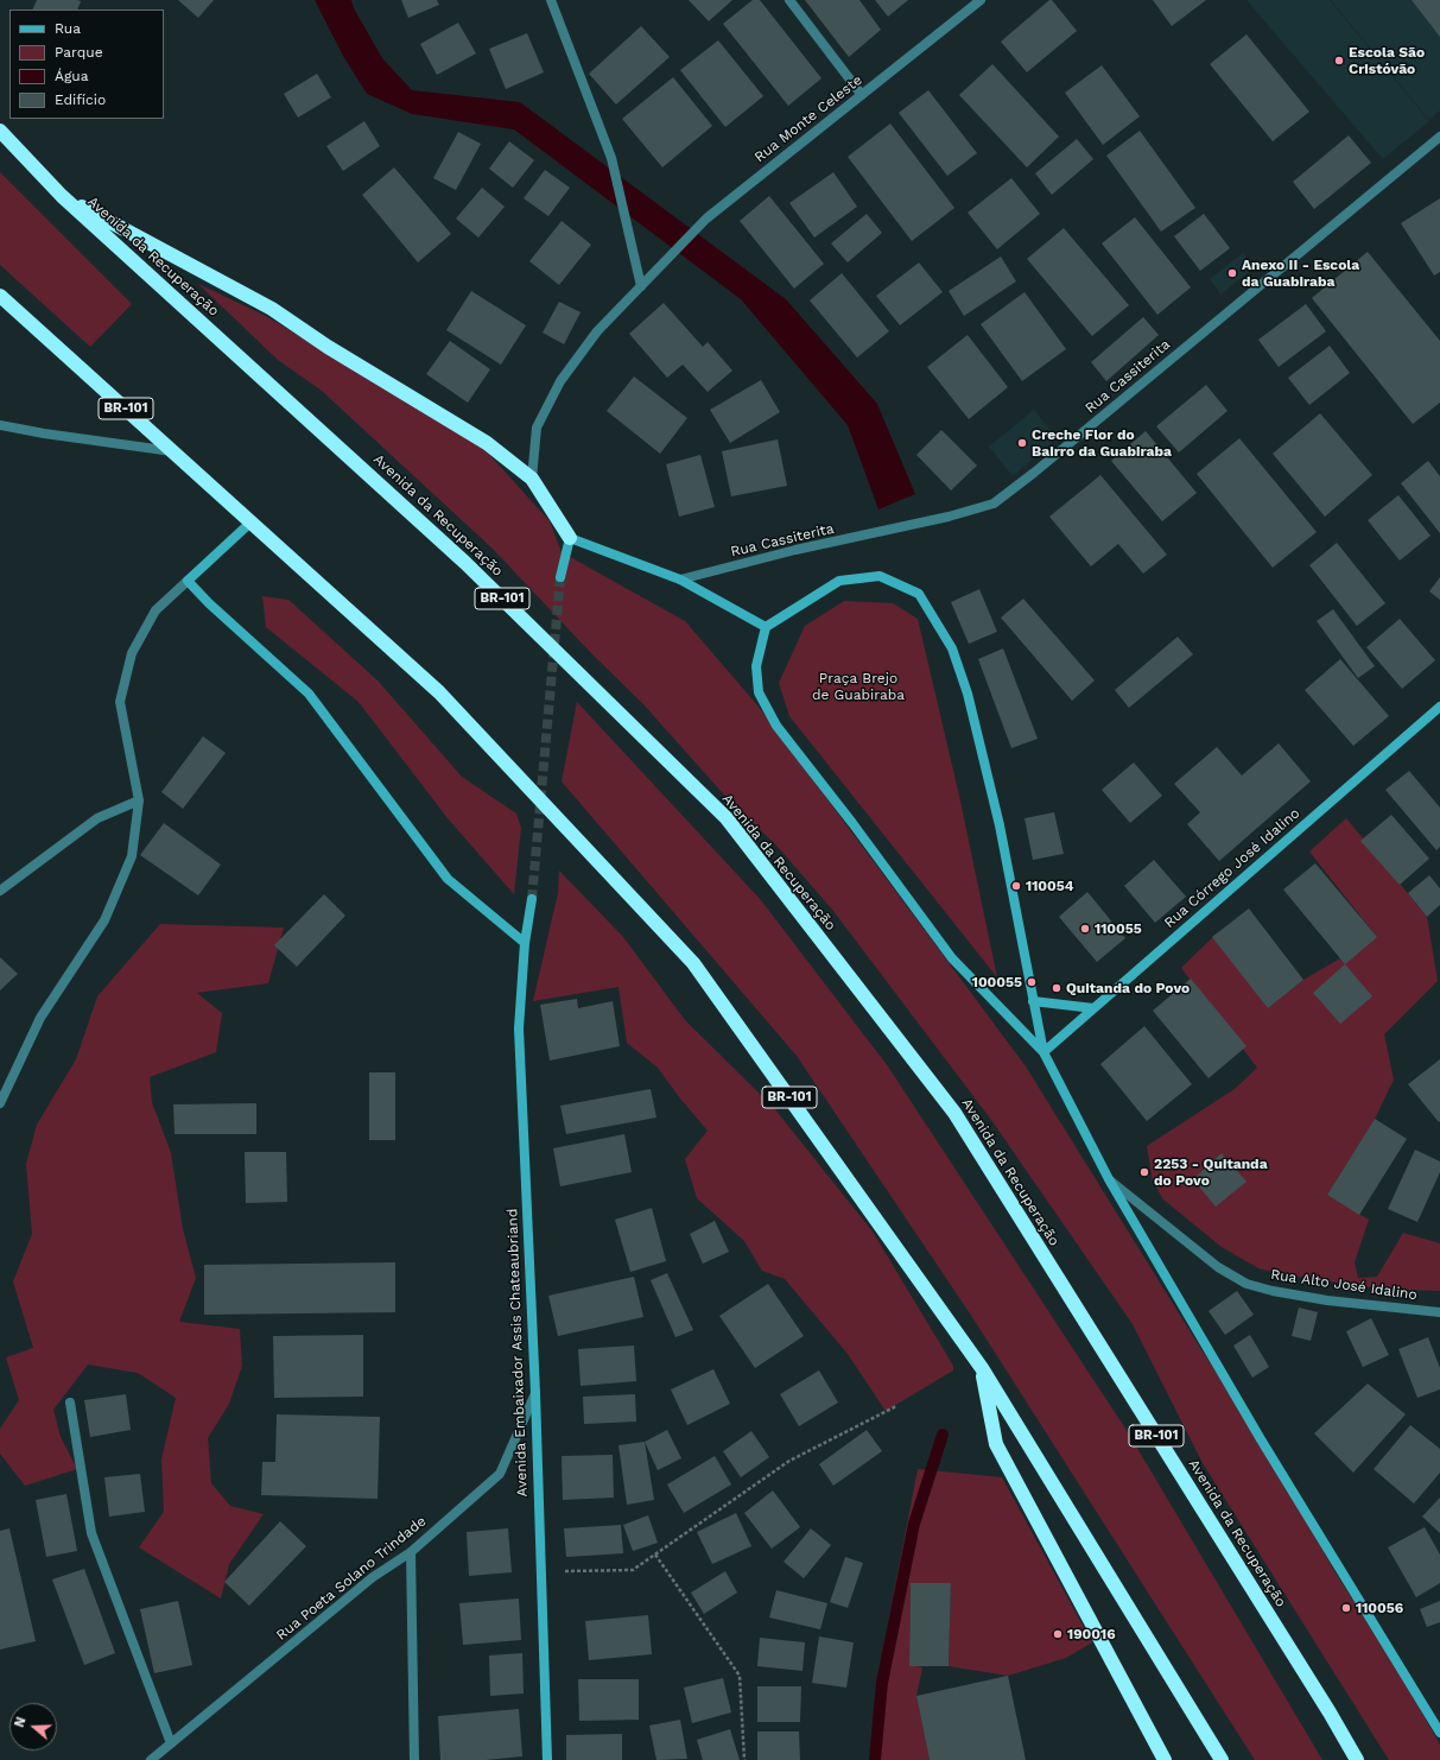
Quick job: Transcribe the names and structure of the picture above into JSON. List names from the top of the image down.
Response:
{
  "streets": {
    "highway": ["Avenida da Recuperação", "BR-101"],
    "main road": ["Rua Córrego José Idalino", "Avenida Embaixador Assis Chateaubriand"],
    "street": [
      "Rua Monte Celeste",
      "Rua Cassiterita",
      "Rua Alto José Idalino",
      "Rua Poeta Solano Trindade"
    ]
  },
  "crossings": [
    ["Avenida Embaixador Assis Chateaubriand", "Rua Poeta Solano Trindade"]
  ],
  "parks": ["Praça Brejo de Guabiraba"],
  "places": [
    "Escola São Cristóvão",
    "Anexo II - Escola da Guabiraba",
    "Creche Flor do Bairro da Guabiraba",
    "110054",
    "110055",
    "100055",
    "Quitanda do Povo",
    "2253 - Quitanda do Povo",
    "110056",
    "190016"
  ],
  "legend": [
    "Rua",
    "Parque",
    "Água",
    "Edifício"
  ],
  "north": "left"
}
